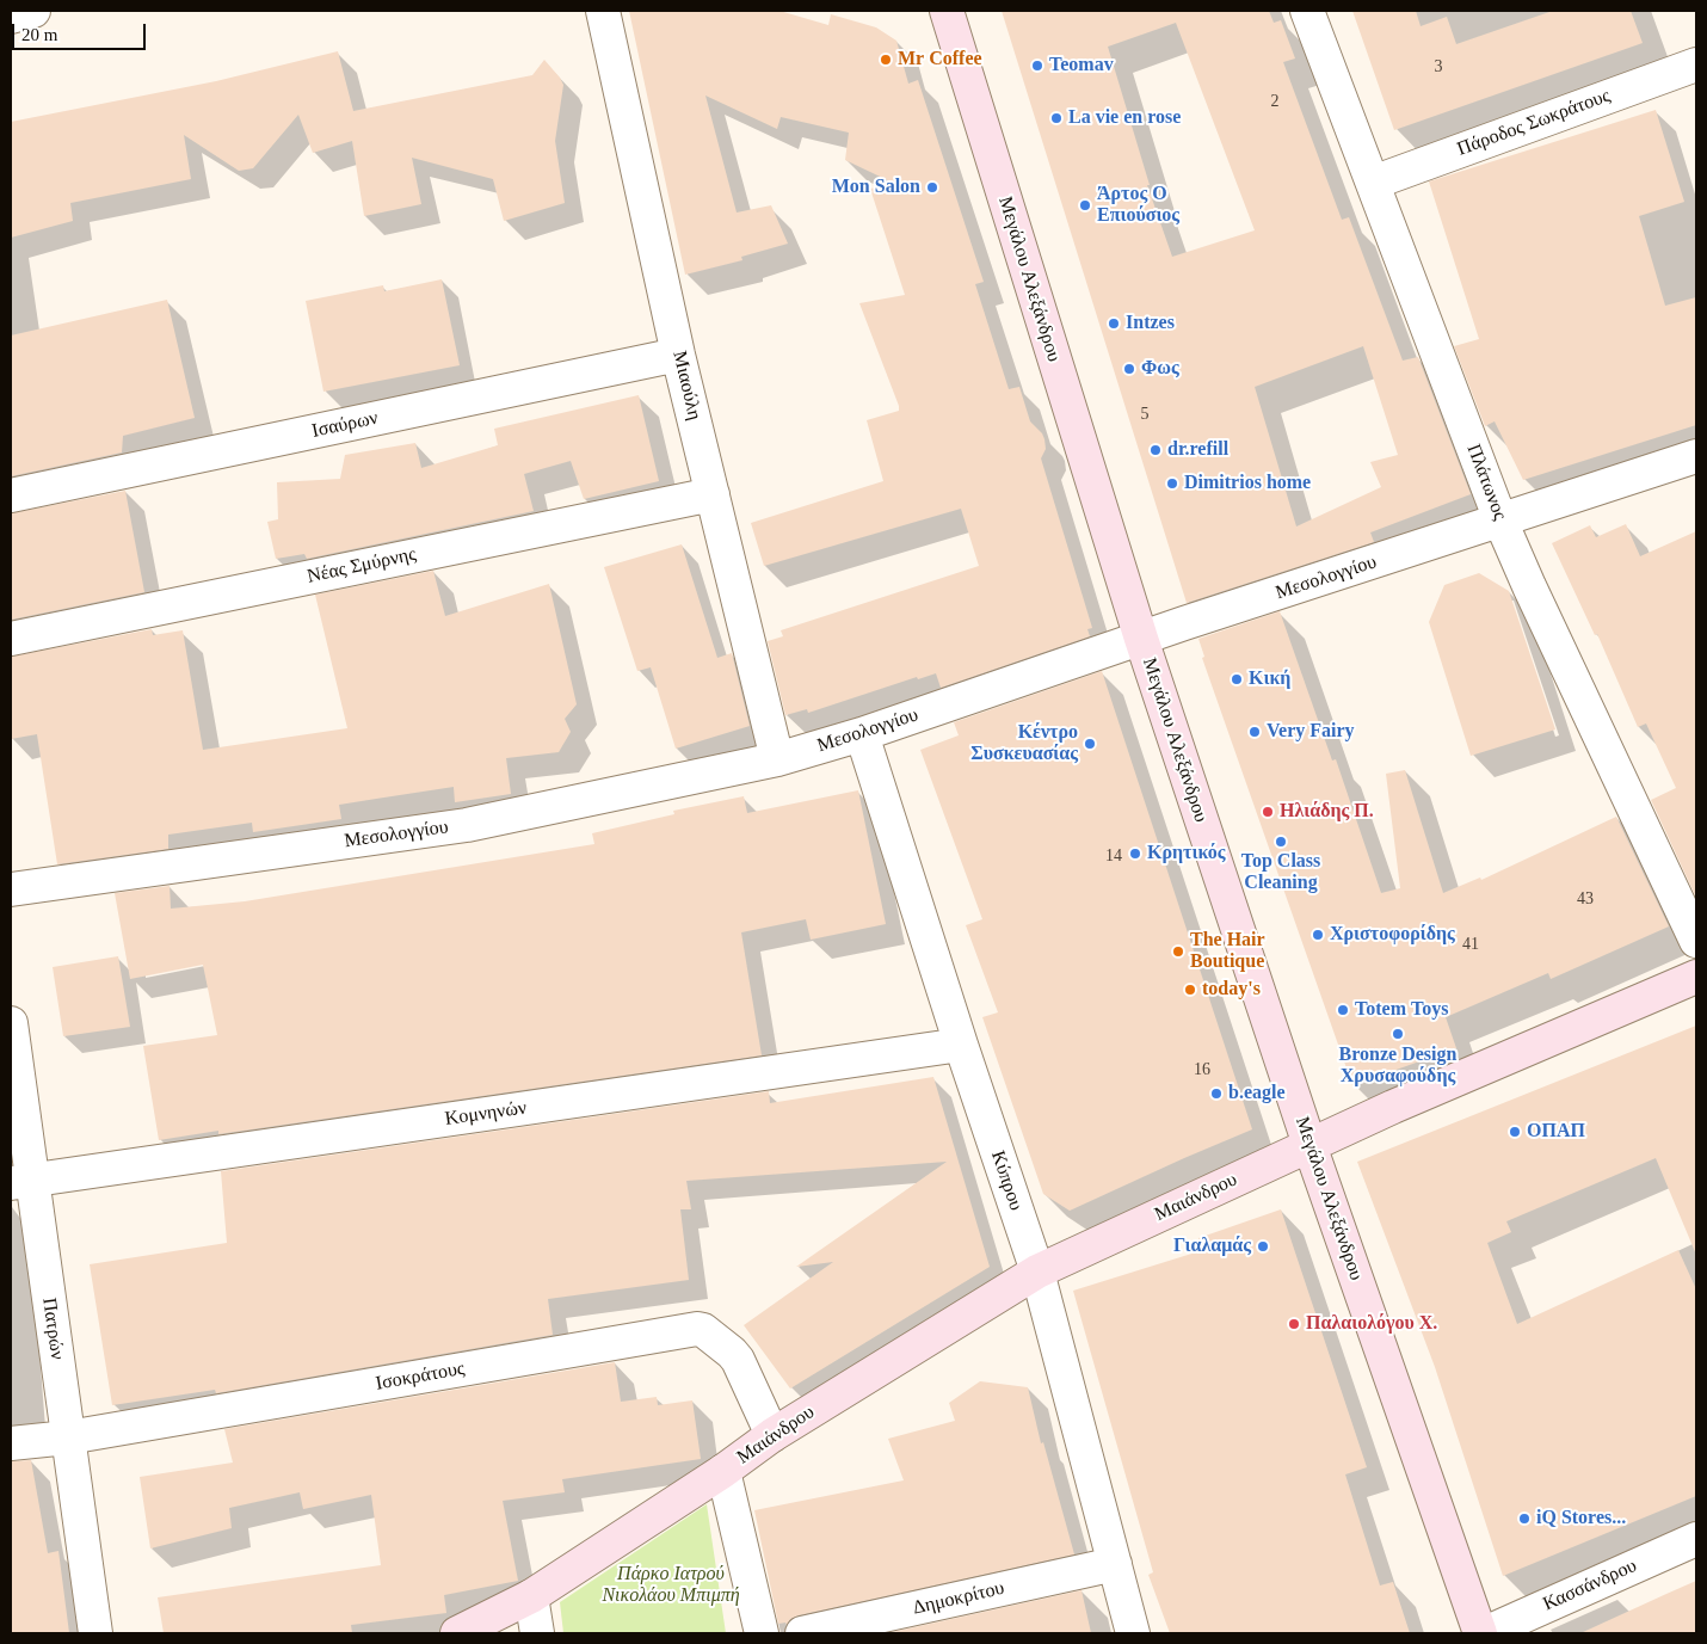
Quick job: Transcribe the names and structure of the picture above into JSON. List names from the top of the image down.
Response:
{
  "streets": {
    "main road": ["Μεγάλου Αλεξάνδρου", "Μαιάνδρου"],
    "street": [
      "Πάροδος Σωκράτους",
      "Μιαούλη",
      "Ισαύρων",
      "Πλάτωνος",
      "Νέας Σμύρνης",
      "Μεσολογγίου",
      "Κομνηνών",
      "Κύπρου",
      "Πατρών",
      "Ισοκράτους",
      "Κασσάνδρου",
      "Δημοκρίτου"
    ]
  },
  "crossings": [
    ["Πάροδος Σωκράτους", "Πλάτωνος"],
    ["Μεγάλου Αλεξάνδρου", "Μεσολογγίου"],
    ["Μεγάλου Αλεξάνδρου", "Μαιάνδρου"],
    ["Μιαούλη", "Ισαύρων"],
    ["Μιαούλη", "Νέας Σμύρνης"],
    ["Μιαούλη", "Μεσολογγίου"],
    ["Πλάτωνος", "Μεσολογγίου"],
    ["Μεσολογγίου", "Κύπρου"],
    ["Κομνηνών", "Κύπρου"],
    ["Κομνηνών", "Πατρών"],
    ["Κύπρου", "Μαιάνδρου"],
    ["Κύπρου", "Δημοκρίτου"],
    ["Μαιάνδρου", "Ισοκράτους"],
    ["Πατρών", "Ισοκράτους"]
  ],
  "parks": ["Πάρκο Ιατρού Νικολάου Μπιμπή"],
  "places": [
    "Mr Coffee",
    "Teomav",
    "La vie en rose",
    "Mon Salon",
    "Άρτος Ο Επιούσιος",
    "Intzes",
    "Φως",
    "dr.refill",
    "Dimitrios home",
    "Κική",
    "Very Fairy",
    "Κέντρο Συσκευασίας",
    "Ηλιάδης Π.",
    "Top Class Cleaning",
    "Κρητικός",
    "Χριστοφορίδης",
    "The Hair Boutique",
    "today's",
    "Totem Toys",
    "Bronze Design Χρυσαφούδης",
    "b.eagle",
    "ΟΠΑΠ",
    "Γιαλαμάς",
    "Παλαιολόγου Χ.",
    "iQ Stores..."
  ],
  "house_numbers": [
    "3",
    "2",
    "5",
    "14",
    "43",
    "41",
    "16"
  ],
  "scale_bar": "20 m"
}
